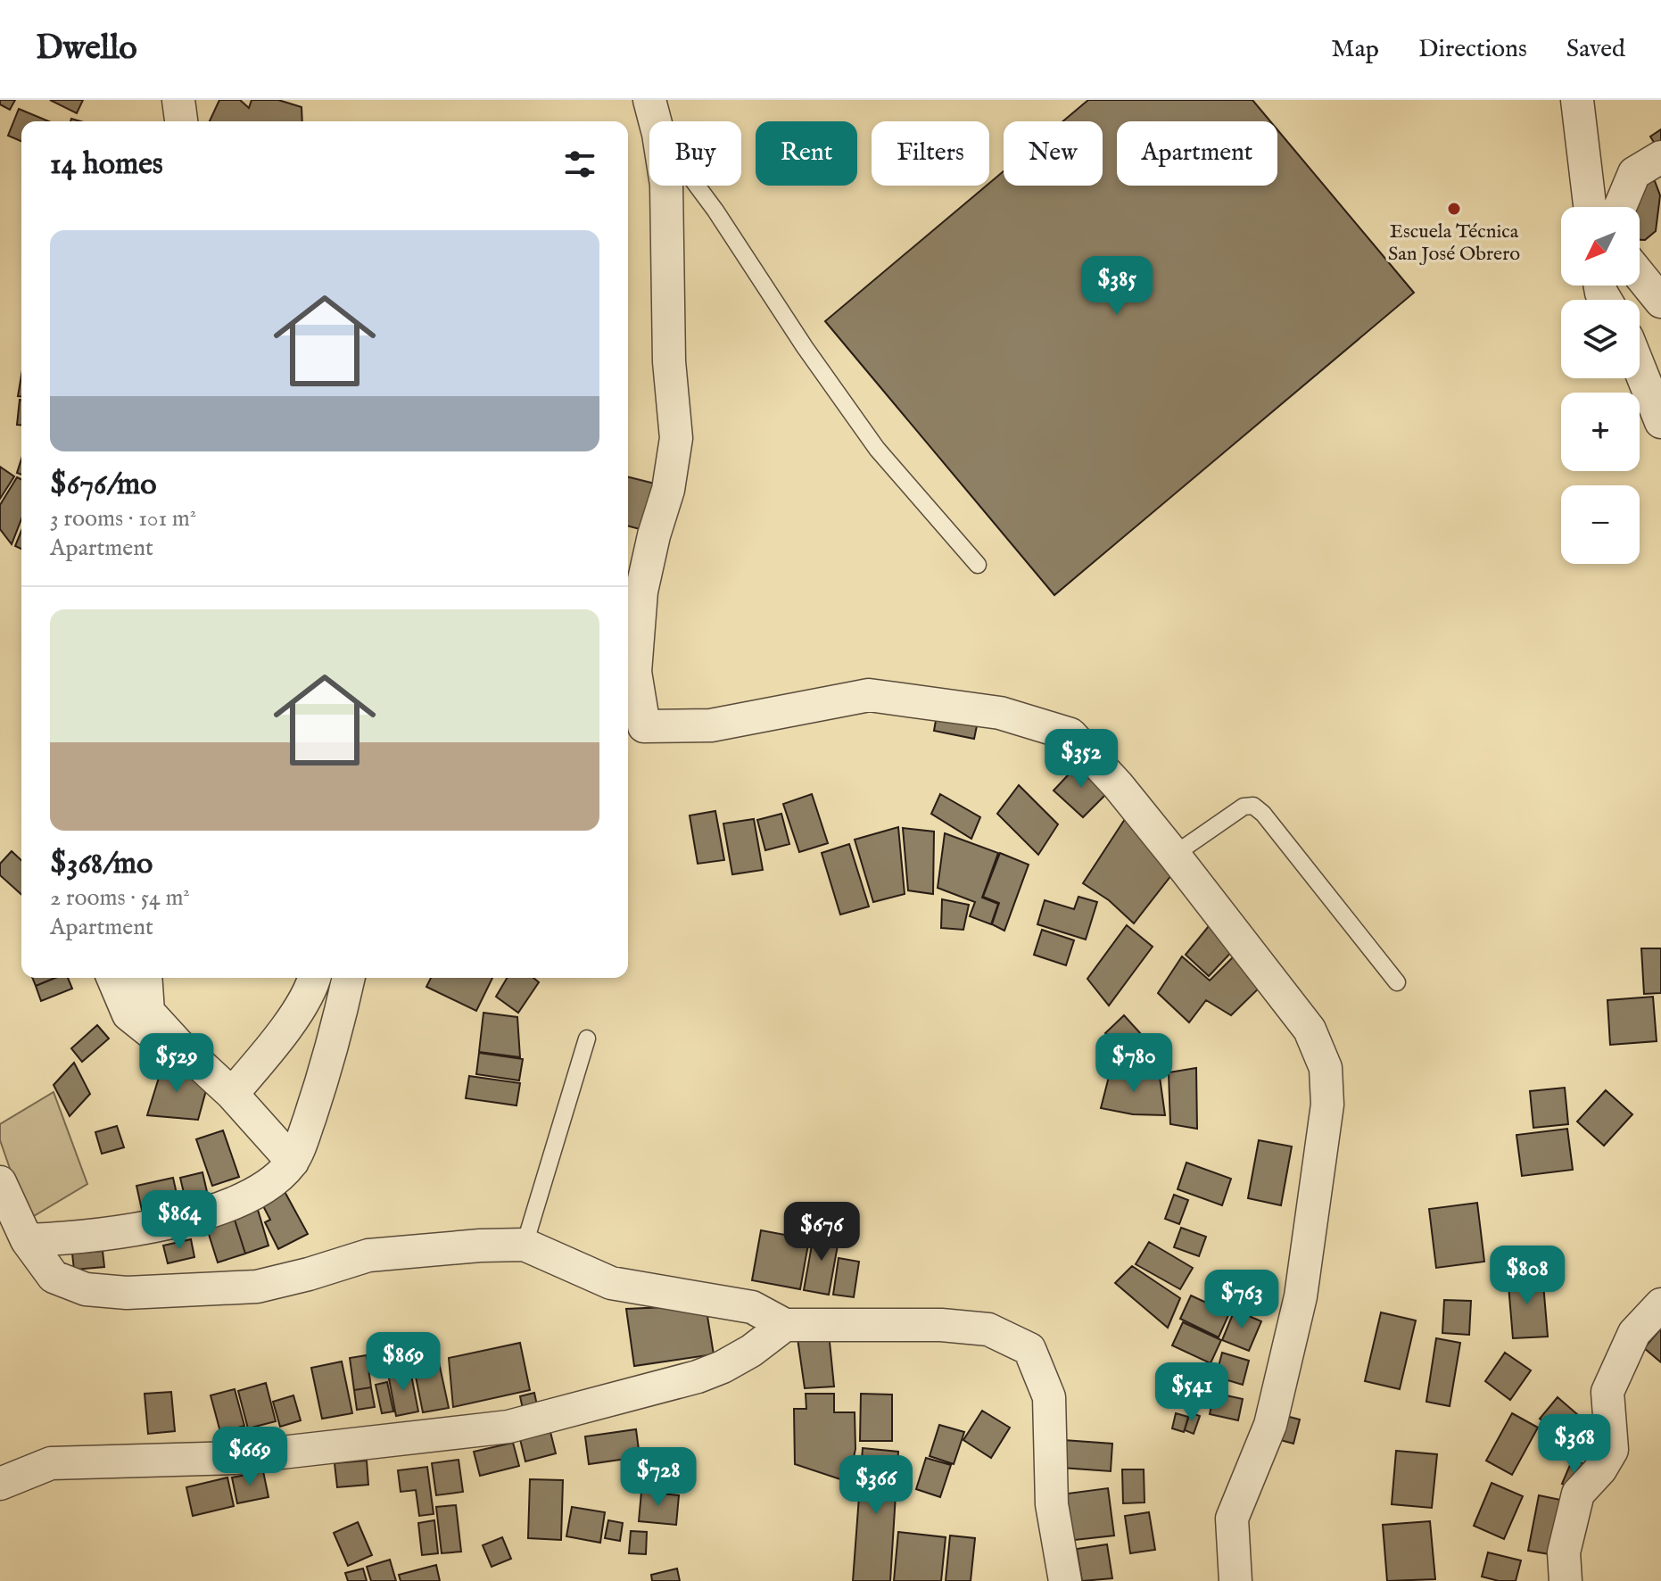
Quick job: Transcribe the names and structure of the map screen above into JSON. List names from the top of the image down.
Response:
{
  "places": ["Escuela Técnica San José Obrero"],
  "north": "bottom left",
  "page": {
    "header": "Dwello",
    "nav": ["Map", "Directions", "Saved"],
    "chip": [
      "Buy",
      "Rent",
      "Filters",
      "New",
      "Apartment"
    ],
    "heading": "14 homes",
    "map_buttons": ["+", "−"],
    "list": [
      {
        "name": "$676/mo",
        "note": "3 rooms · 101 m² · Apartment"
      },
      {
        "name": "$368/mo",
        "note": "2 rooms · 54 m² · Apartment"
      }
    ],
    "price": [
      "$385",
      "$352",
      "$529",
      "$780",
      "$864",
      "$676",
      "$808",
      "$763",
      "$869",
      "$541",
      "$368",
      "$669",
      "$728",
      "$366"
    ]
  }
}
